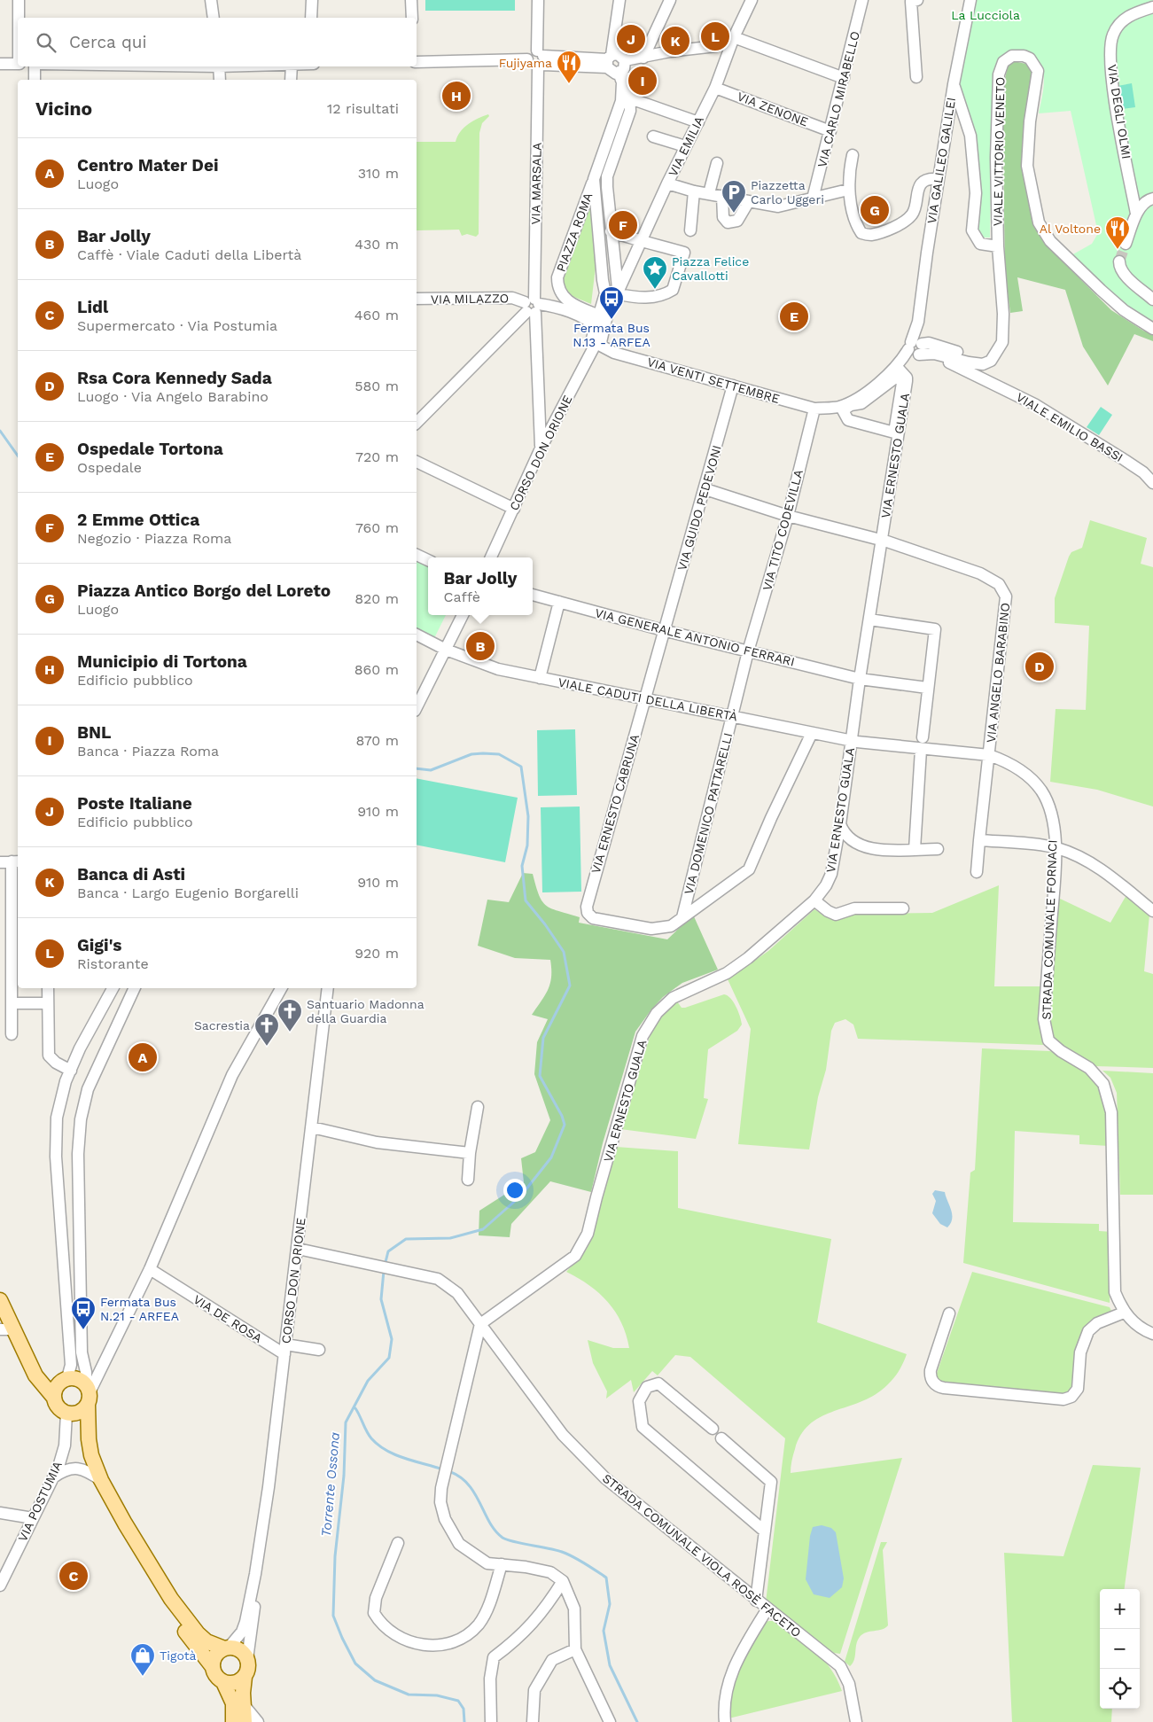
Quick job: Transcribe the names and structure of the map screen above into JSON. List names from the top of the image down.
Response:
{
  "streets": {
    "street": [
      "VIA CARLO MIRABELLO",
      "VIA ZENONE",
      "VIA DEGLI OLMI",
      "VIA EMILIA",
      "VIALE VITTORIO VENETO",
      "VIA GALILEO GALILEI",
      "VIA MARSALA",
      "PIAZZA ROMA",
      "VIA MILAZZO",
      "VIA VENTI SETTEMBRE",
      "VIALE EMILIO BASSI",
      "CORSO DON ORIONE",
      "VIA ERNESTO GUALA",
      "VIA GUIDO PEDEVONI",
      "VIA TITO CODEVILLA",
      "VIA GENERALE ANTONIO FERRARI",
      "VIA ANGELO BARABINO",
      "VIALE CADUTI DELLA LIBERTÀ",
      "VIA ERNESTO CABRUNA",
      "VIA DOMENICO PATTARELLI",
      "STRADA COMUNALE FORNACI",
      "VIA DE ROSA",
      "VIA POSTUMIA",
      "STRADA COMUNALE VIOLA ROSÈ FACETO"
    ]
  },
  "crossings": [
    ["VIA CARLO MIRABELLO", "VIA ZENONE"],
    ["VIA ZENONE", "VIA EMILIA"],
    ["VIA EMILIA", "PIAZZA ROMA"],
    ["VIA EMILIA", "VIA MILAZZO"],
    ["VIA EMILIA", "VIA VENTI SETTEMBRE"],
    ["VIA EMILIA", "CORSO DON ORIONE"],
    ["VIA MARSALA", "VIA MILAZZO"],
    ["VIA MARSALA", "CORSO DON ORIONE"],
    ["PIAZZA ROMA", "VIA MILAZZO"],
    ["PIAZZA ROMA", "VIA VENTI SETTEMBRE"],
    ["PIAZZA ROMA", "CORSO DON ORIONE"],
    ["VIA MILAZZO", "VIA VENTI SETTEMBRE"],
    ["VIA MILAZZO", "CORSO DON ORIONE"],
    ["VIA VENTI SETTEMBRE", "CORSO DON ORIONE"],
    ["VIA VENTI SETTEMBRE", "VIA GUIDO PEDEVONI"],
    ["VIA VENTI SETTEMBRE", "VIA TITO CODEVILLA"],
    ["CORSO DON ORIONE", "VIA DE ROSA"],
    ["CORSO DON ORIONE", "STRADA COMUNALE VIOLA ROSÈ FACETO"],
    ["VIA ERNESTO GUALA", "VIA GENERALE ANTONIO FERRARI"],
    ["VIA ERNESTO GUALA", "VIA ANGELO BARABINO"],
    ["VIA ERNESTO GUALA", "VIALE CADUTI DELLA LIBERTÀ"],
    ["VIA ERNESTO GUALA", "STRADA COMUNALE FORNACI"],
    ["VIA ERNESTO GUALA", "STRADA COMUNALE VIOLA ROSÈ FACETO"],
    ["VIA GUIDO PEDEVONI", "VIA GENERALE ANTONIO FERRARI"],
    ["VIA GUIDO PEDEVONI", "VIA ANGELO BARABINO"],
    ["VIA GUIDO PEDEVONI", "VIA ERNESTO CABRUNA"],
    ["VIA TITO CODEVILLA", "VIA GENERALE ANTONIO FERRARI"],
    ["VIA TITO CODEVILLA", "VIA ANGELO BARABINO"],
    ["VIA TITO CODEVILLA", "VIA DOMENICO PATTARELLI"],
    ["VIA GENERALE ANTONIO FERRARI", "VIA ERNESTO CABRUNA"],
    ["VIA GENERALE ANTONIO FERRARI", "VIA DOMENICO PATTARELLI"],
    ["VIA ANGELO BARABINO", "STRADA COMUNALE FORNACI"],
    ["VIALE CADUTI DELLA LIBERTÀ", "VIA ERNESTO CABRUNA"],
    ["VIALE CADUTI DELLA LIBERTÀ", "VIA DOMENICO PATTARELLI"],
    ["VIALE CADUTI DELLA LIBERTÀ", "STRADA COMUNALE FORNACI"],
    ["VIA ERNESTO CABRUNA", "VIA DOMENICO PATTARELLI"]
  ],
  "water": ["Torrente Ossona"],
  "parks": ["La Lucciola"],
  "places": {
    "restaurant": ["Fujiyama", "Al Voltone"],
    "parking": ["Piazzetta Carlo Uggeri"],
    "place": ["Piazza Felice Cavallotti"],
    "bus stop": ["Fermata Bus N.13 - ARFEA", "Fermata Bus N.21 - ARFEA"],
    "church": ["Santuario Madonna della Guardia", "Sacrestia"],
    "shop": ["Tigotà"]
  },
  "page": {
    "search": "Cerca qui",
    "pins": [
      "L",
      "J",
      "K",
      "I",
      "H",
      "G",
      "F",
      "E",
      "B",
      "D",
      "A",
      "C"
    ],
    "heading": ["Vicino", "12 risultati"],
    "list": [
      {
        "mark": "A",
        "name": "Centro Mater Dei",
        "note": "Luogo",
        "value": "310 m"
      },
      {
        "mark": "B",
        "name": "Bar Jolly",
        "note": "Caffè · Viale Caduti della Libertà",
        "value": "430 m"
      },
      {
        "mark": "C",
        "name": "Lidl",
        "note": "Supermercato · Via Postumia",
        "value": "460 m"
      },
      {
        "mark": "D",
        "name": "Rsa Cora Kennedy Sada",
        "note": "Luogo · Via Angelo Barabino",
        "value": "580 m"
      },
      {
        "mark": "E",
        "name": "Ospedale Tortona",
        "note": "Ospedale",
        "value": "720 m"
      },
      {
        "mark": "F",
        "name": "2 Emme Ottica",
        "note": "Negozio · Piazza Roma",
        "value": "760 m"
      },
      {
        "mark": "G",
        "name": "Piazza Antico Borgo del Loreto",
        "note": "Luogo",
        "value": "820 m"
      },
      {
        "mark": "H",
        "name": "Municipio di Tortona",
        "note": "Edificio pubblico",
        "value": "860 m"
      },
      {
        "mark": "I",
        "name": "BNL",
        "note": "Banca · Piazza Roma",
        "value": "870 m"
      },
      {
        "mark": "J",
        "name": "Poste Italiane",
        "note": "Edificio pubblico",
        "value": "910 m"
      },
      {
        "mark": "K",
        "name": "Banca di Asti",
        "note": "Banca · Largo Eugenio Borgarelli",
        "value": "910 m"
      },
      {
        "mark": "L",
        "name": "Gigi's",
        "note": "Ristorante",
        "value": "920 m"
      }
    ],
    "popup": ["Bar Jolly", "Caffè"],
    "map_buttons": ["+", "−"]
  }
}
